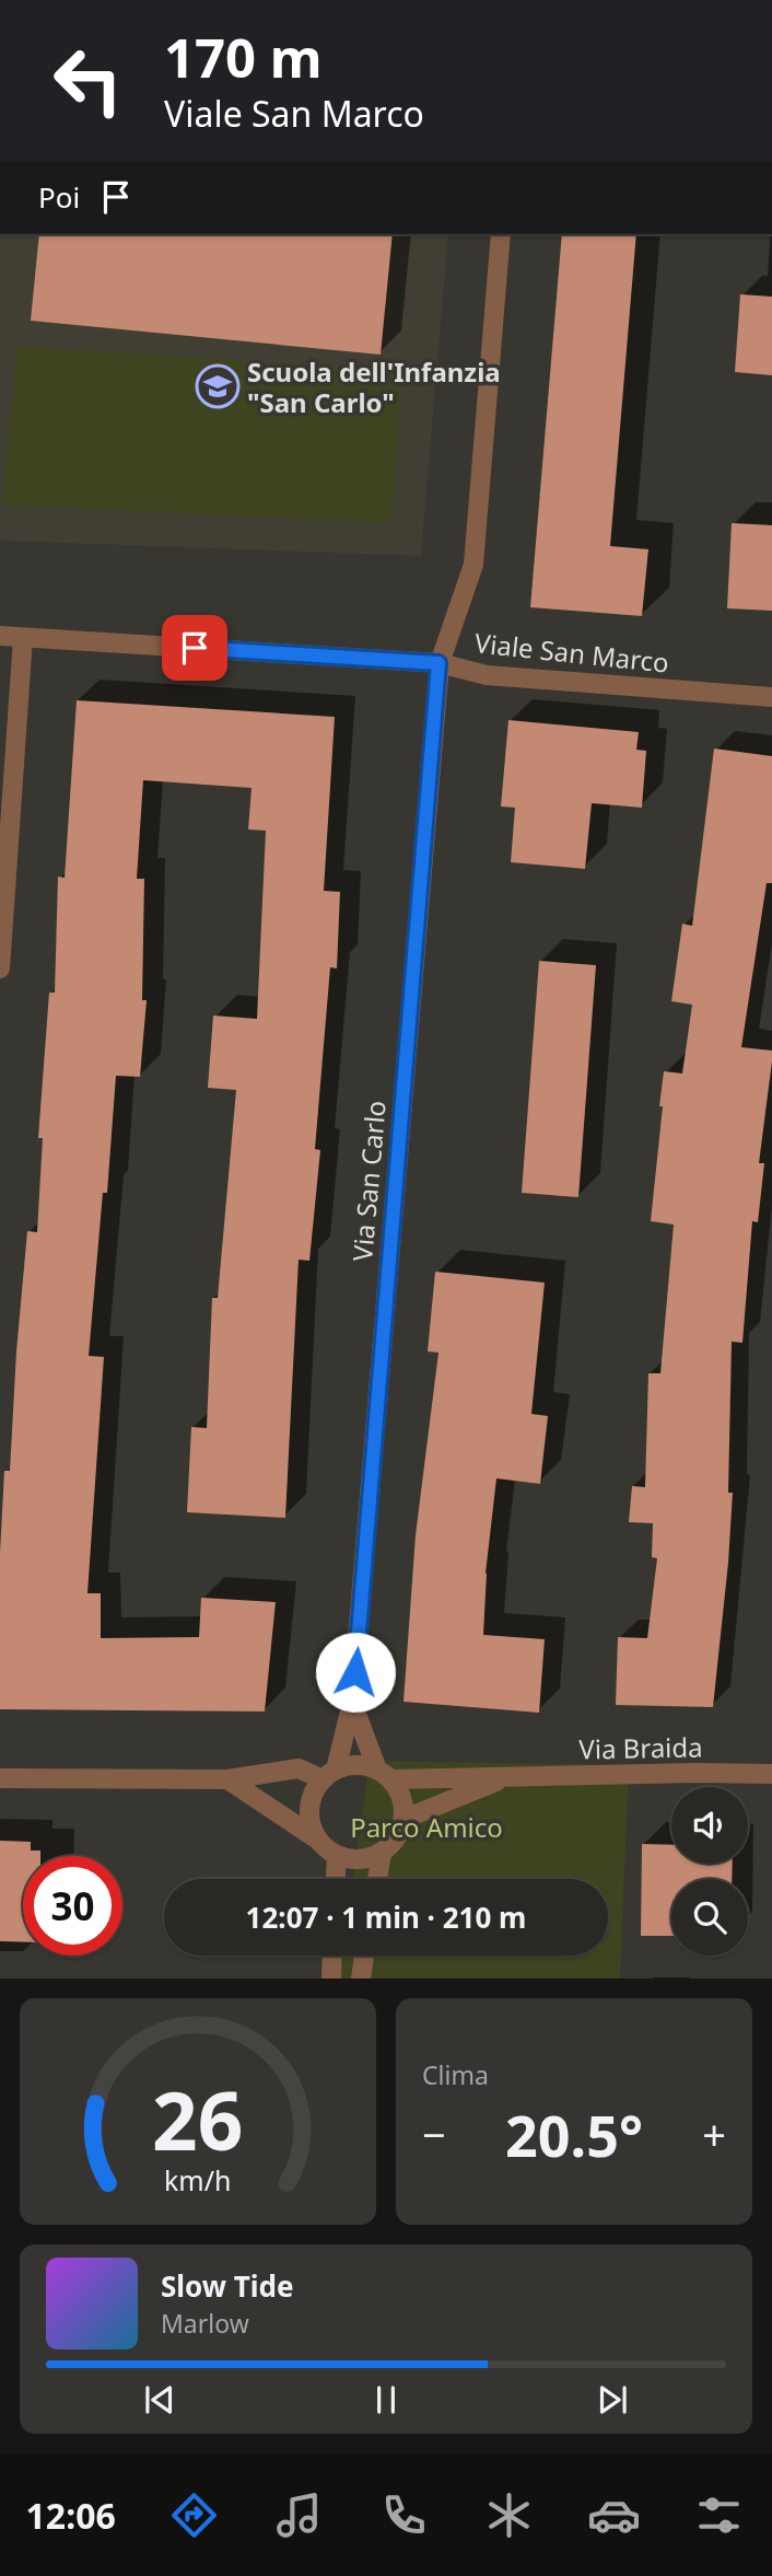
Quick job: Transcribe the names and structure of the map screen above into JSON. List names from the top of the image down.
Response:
{
  "streets": {
    "street": ["Viale San Marco", "Via San Carlo", "Via Braida"]
  },
  "crossings": [
    ["Viale San Marco", "Via San Carlo"],
    ["Via San Carlo", "Via Braida"]
  ],
  "parks": ["Parco Amico"],
  "places": {
    "school or university": ["Scuola dell'Infanzia \"San Carlo\""]
  },
  "page": {
    "turn": ["170 m", "Viale San Marco"],
    "then": "Poi",
    "limit": "30",
    "trip": "12:07 · 1 min · 210 m",
    "tile": "Clima",
    "heat": ["−", "20.5°", "+"],
    "song": ["Slow Tide", "Marlow"],
    "tabs": "12:06",
    "gauge": ["26", "km/h"]
  }
}
